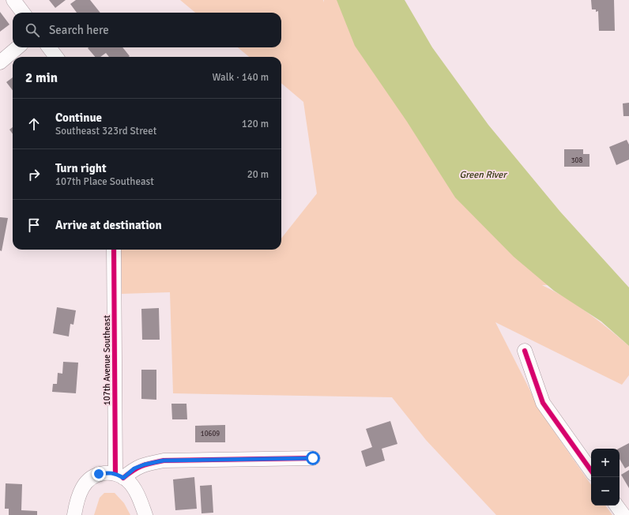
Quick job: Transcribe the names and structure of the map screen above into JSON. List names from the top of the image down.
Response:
{
  "streets": {
    "street": ["107th Avenue Southeast"]
  },
  "water": ["Green River"],
  "house_numbers": ["308", "10609"],
  "page": {
    "search": "Search here",
    "heading": ["2 min", "Walk · 140 m"],
    "list": [
      ["Continue", "Southeast 323rd Street", "120 m"],
      ["Turn right", "107th Place Southeast", "20 m"],
      "Arrive at destination"
    ],
    "map_buttons": ["+", "−"]
  }
}
